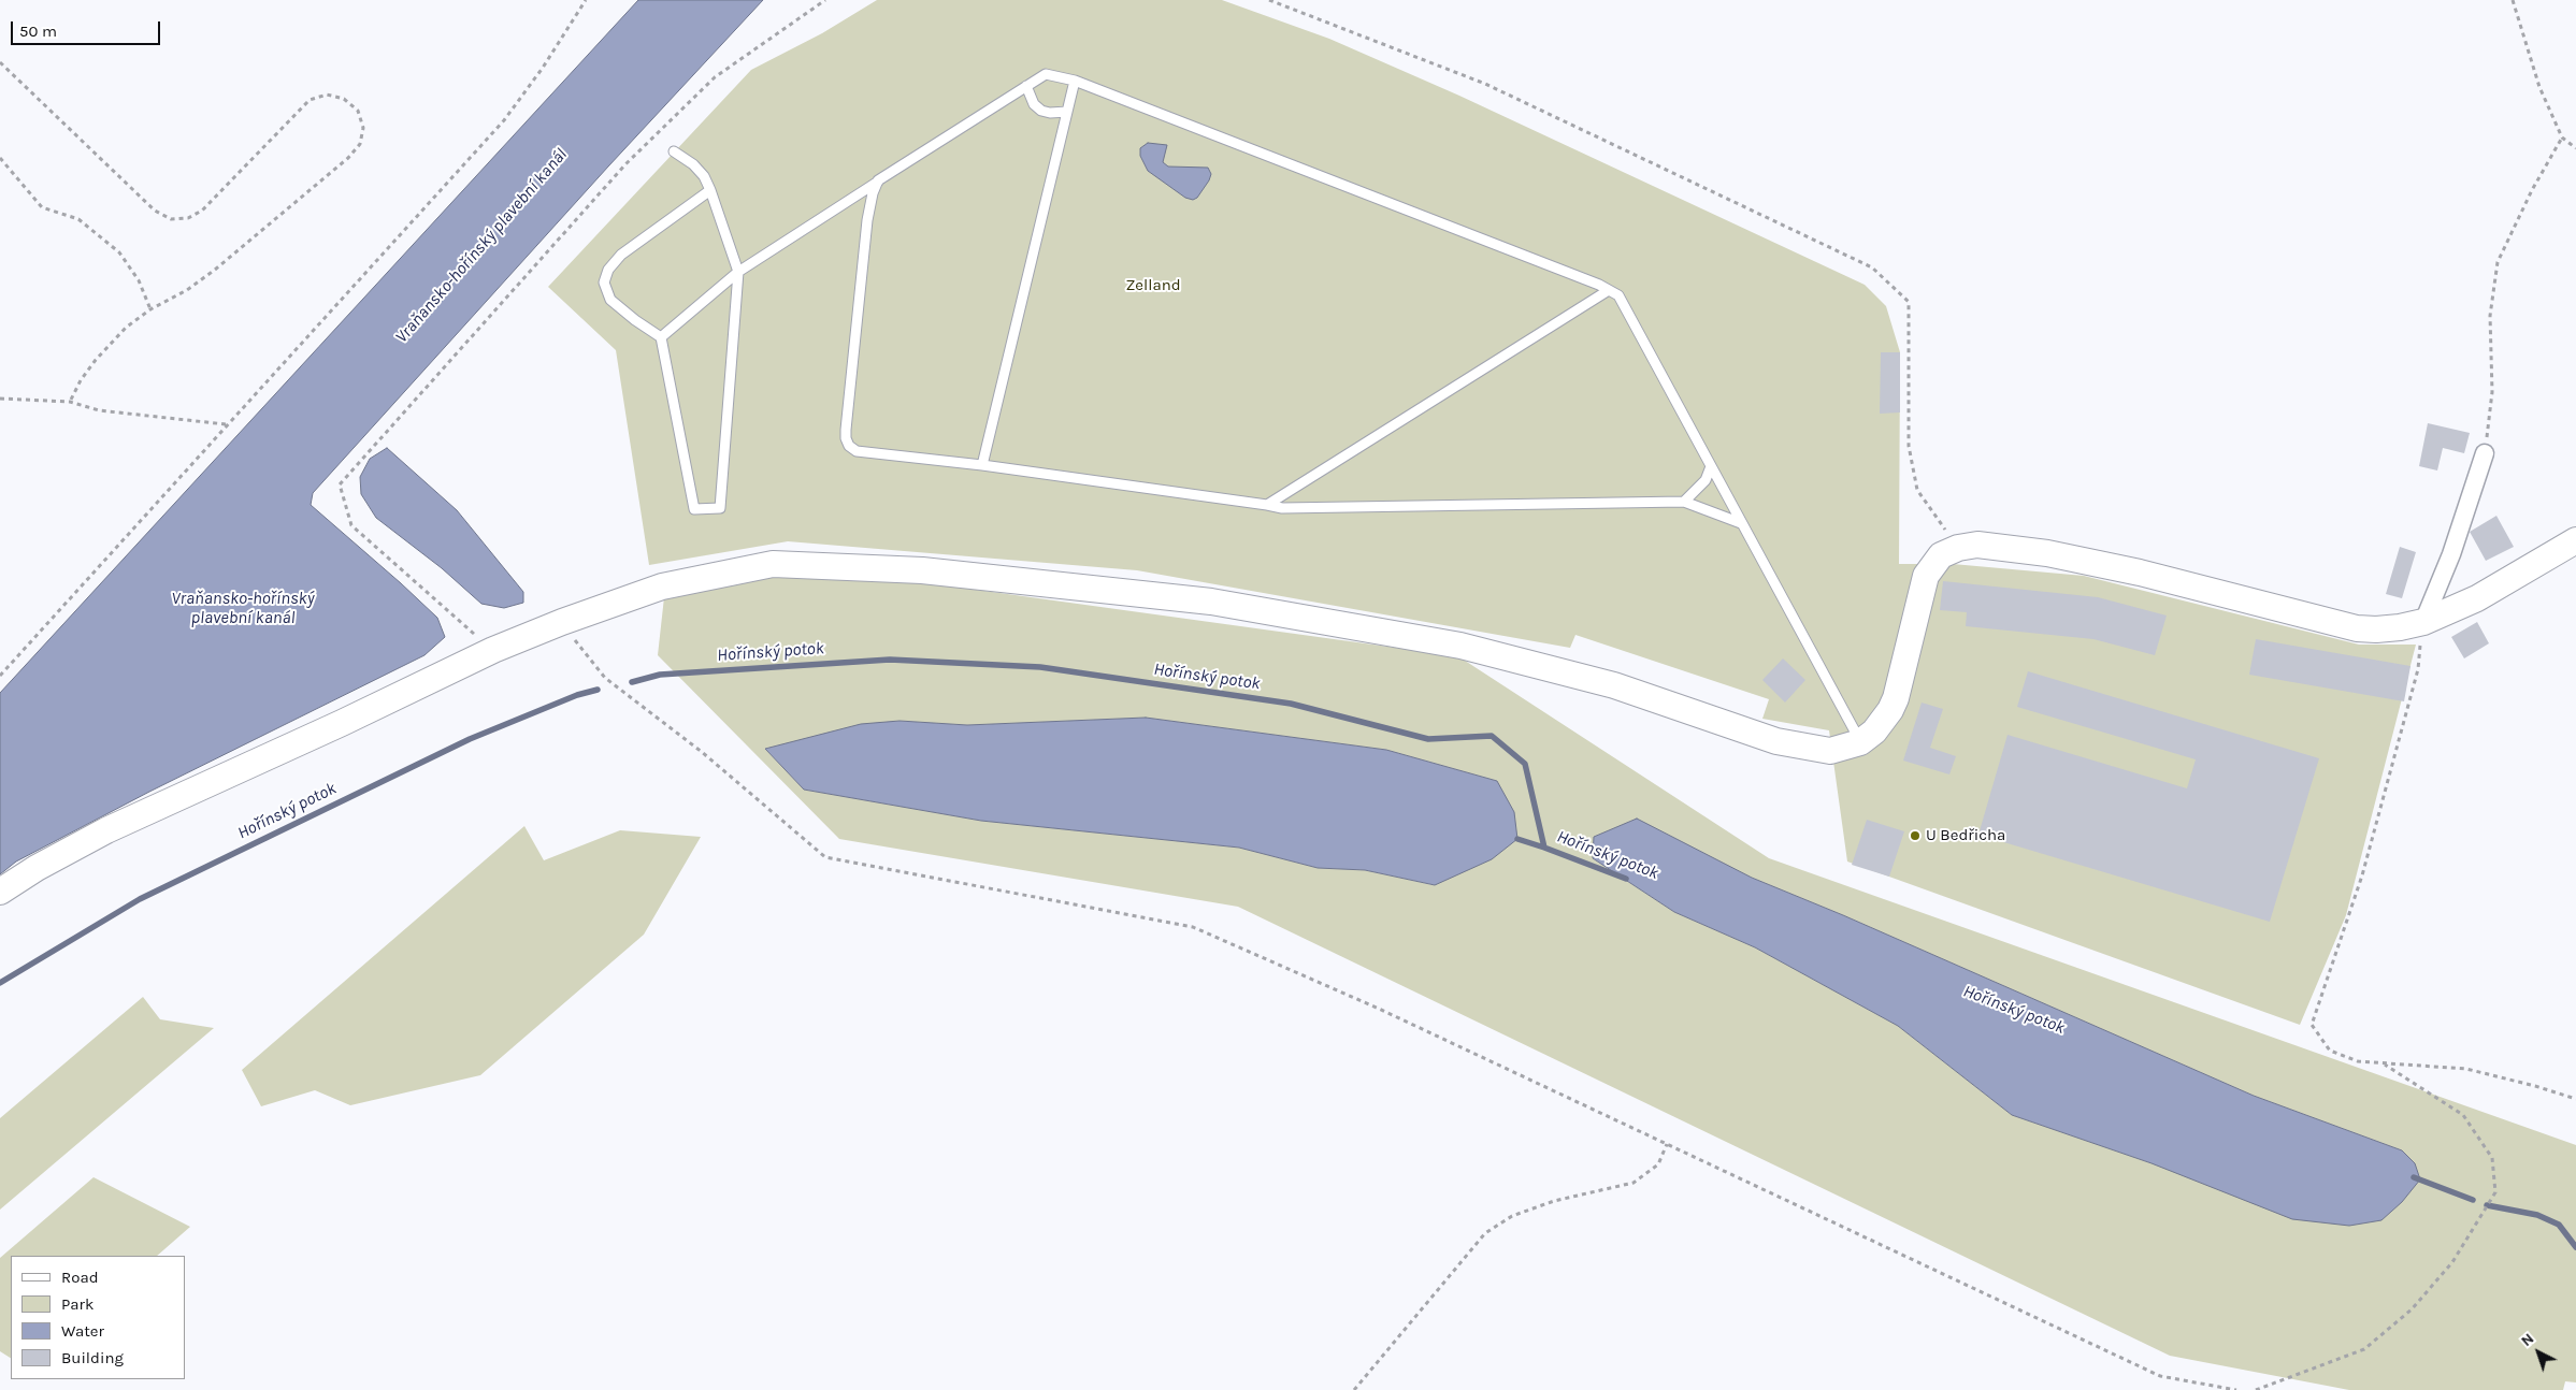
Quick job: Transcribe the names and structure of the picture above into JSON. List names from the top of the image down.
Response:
{
  "water": ["Vraňansko-hořínský plavební kanál", "Hořínský potok"],
  "parks": ["Zelland"],
  "places": ["U Bedřicha"],
  "legend": [
    "Road",
    "Park",
    "Water",
    "Building"
  ],
  "scale_bar": "50 m",
  "north": "top left"
}
